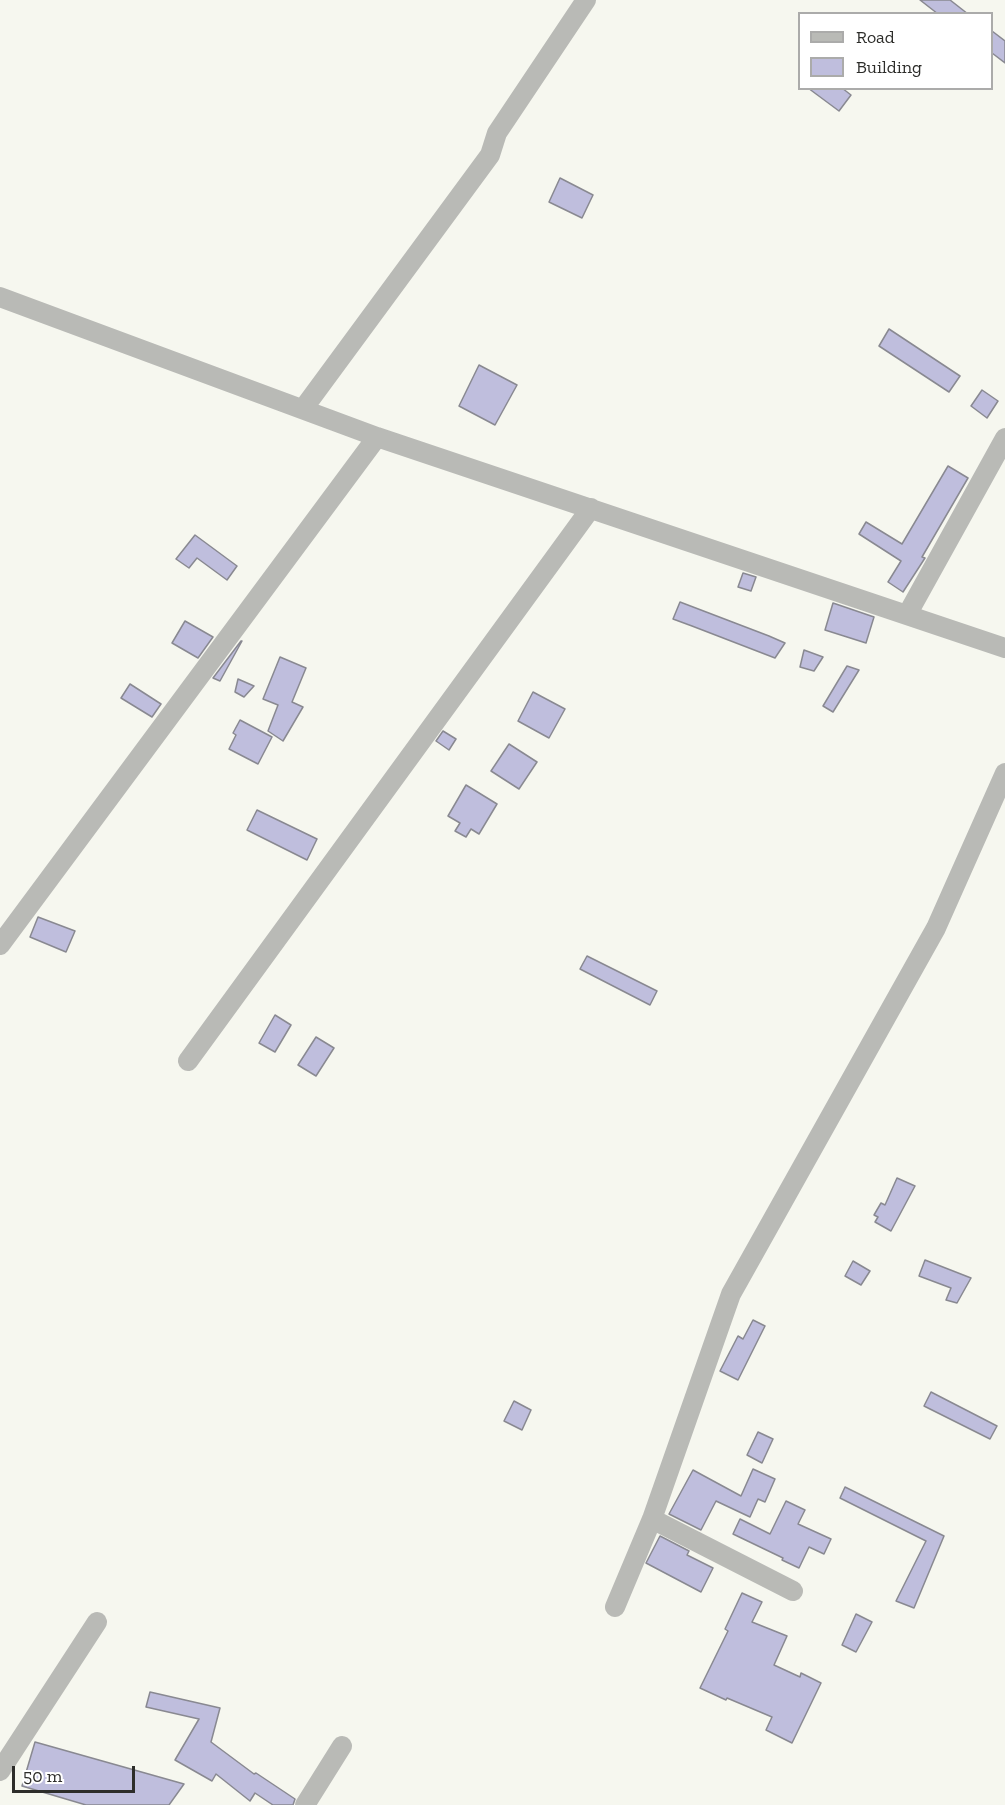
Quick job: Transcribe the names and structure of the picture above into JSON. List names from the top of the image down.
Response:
{
  "legend": ["Road", "Building"],
  "scale_bar": "50 m"
}
